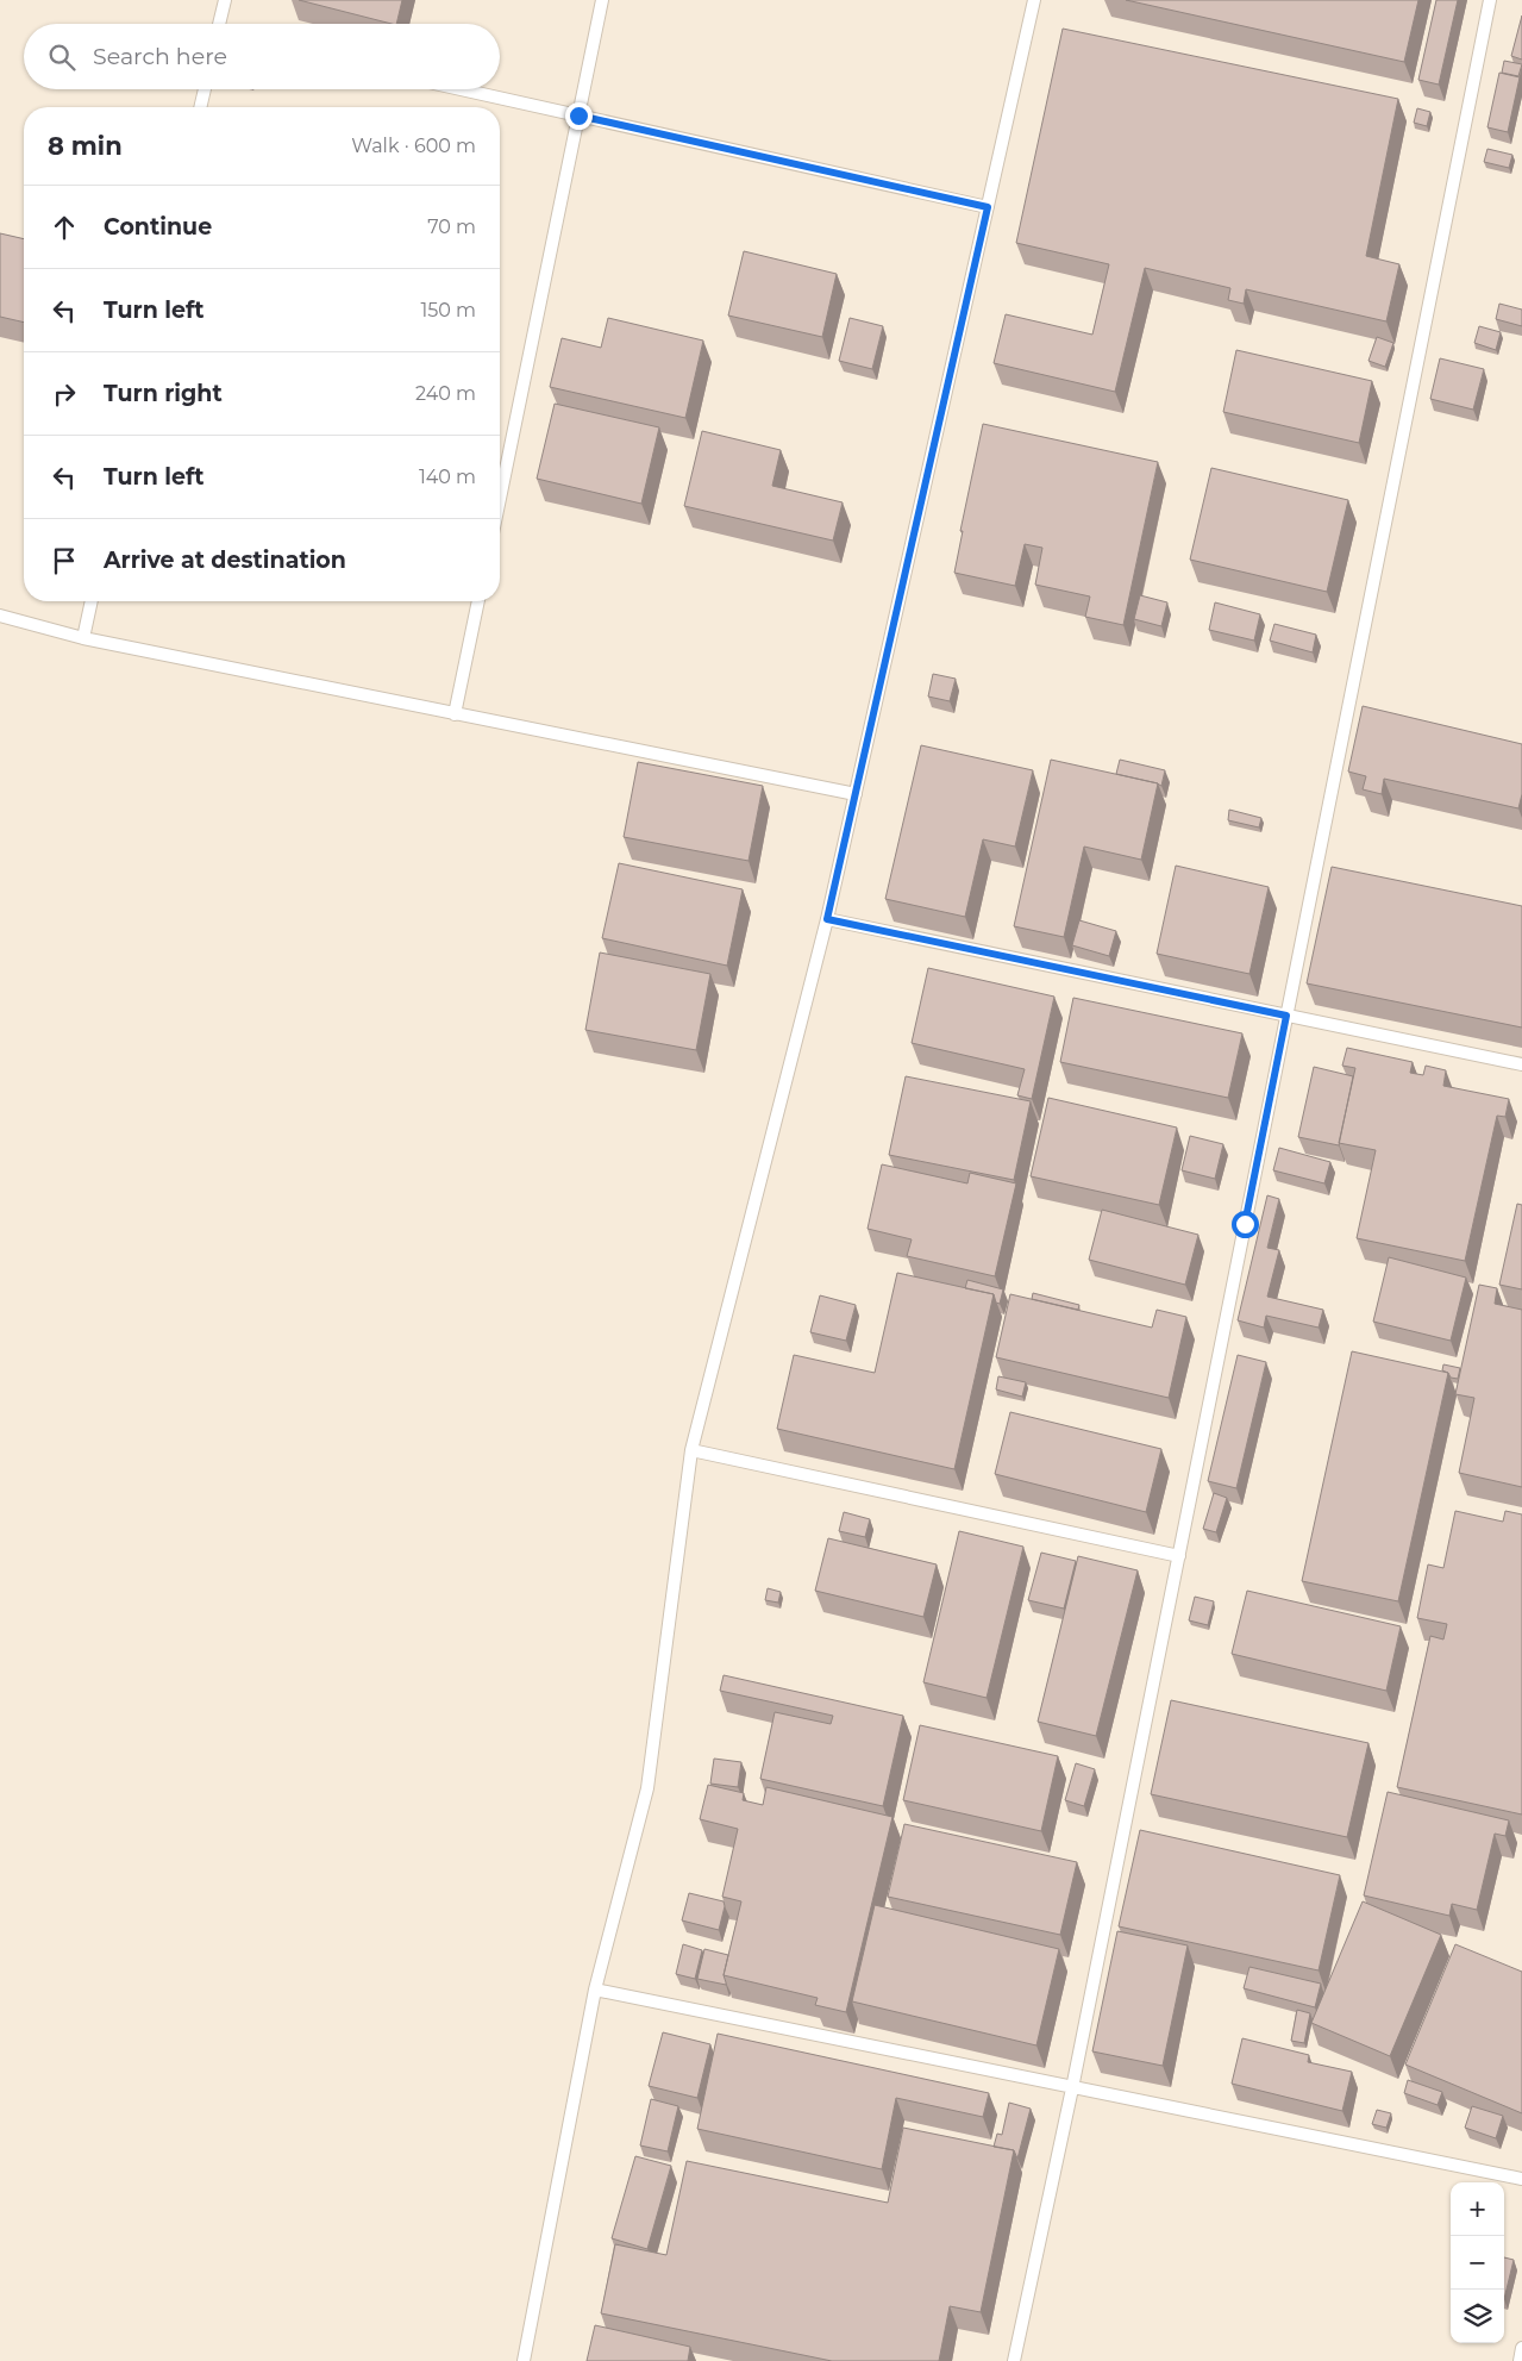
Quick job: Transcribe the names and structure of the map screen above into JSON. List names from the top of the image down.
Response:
{
  "page": {
    "search": "Search here",
    "heading": ["8 min", "Walk · 600 m"],
    "list": [
      ["Continue", "70 m"],
      ["Turn left", "150 m"],
      ["Turn right", "240 m"],
      ["Turn left", "140 m"],
      "Arrive at destination"
    ],
    "map_buttons": ["+", "−"]
  }
}
